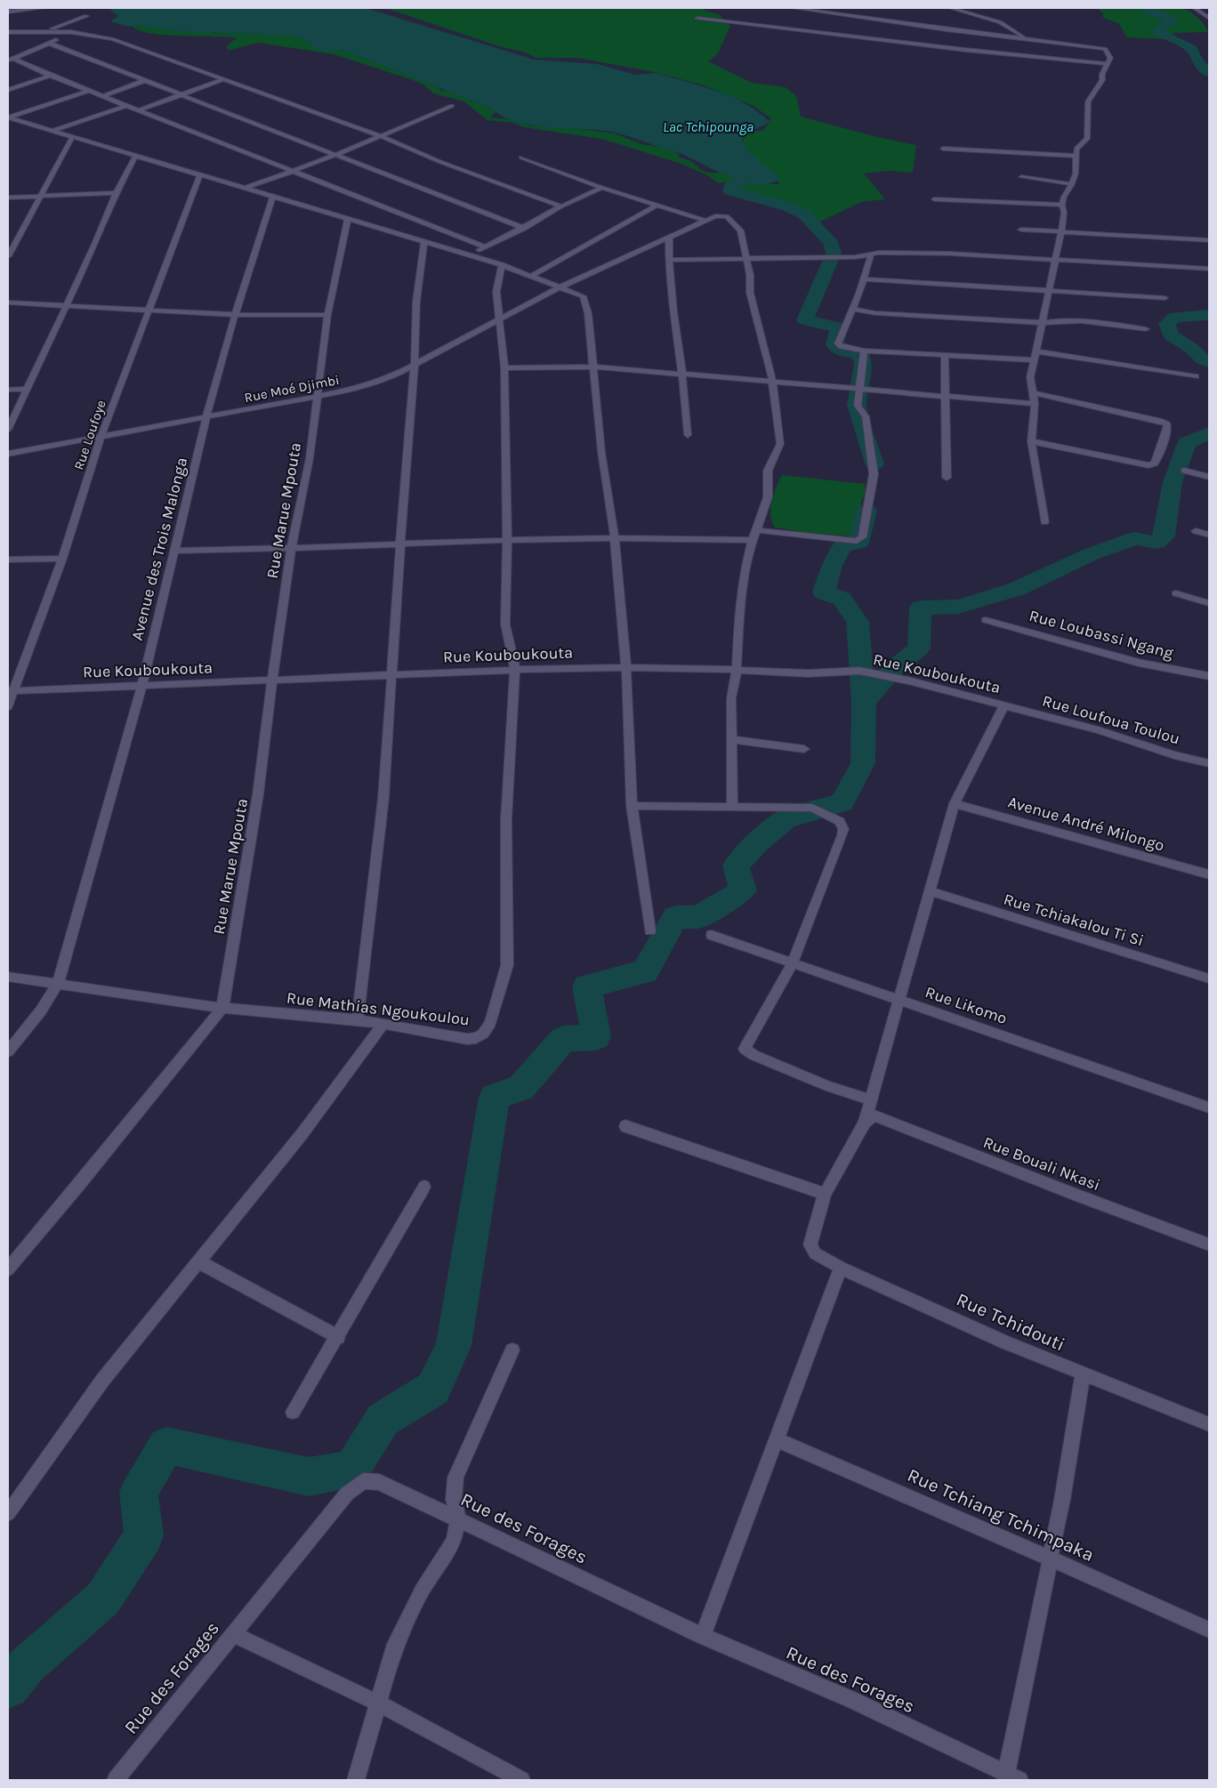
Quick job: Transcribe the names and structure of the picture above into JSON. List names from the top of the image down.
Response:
{
  "streets": {
    "street": [
      "Rue Moé Djimbi",
      "Rue Loufoye",
      "Rue Marue Mpouta",
      "Avenue des Trois Malonga",
      "Rue Loubassi Ngang",
      "Rue Kouboukouta",
      "Rue Loufoua Toulou",
      "Avenue André Milongo",
      "Rue Tchiakalou Ti Si",
      "Rue Likomo",
      "Rue Mathias Ngoukoulou",
      "Rue Bouali Nkasi",
      "Rue Tchidouti",
      "Rue Tchiang Tchimpaka",
      "Rue des Forages"
    ]
  },
  "crossings": [
    ["Rue Moé Djimbi", "Rue Loufoye"],
    ["Rue Moé Djimbi", "Rue Marue Mpouta"],
    ["Rue Moé Djimbi", "Avenue des Trois Malonga"],
    ["Rue Moé Djimbi", "Rue Mathias Ngoukoulou"],
    ["Rue Loufoye", "Rue Kouboukouta"],
    ["Rue Marue Mpouta", "Rue Kouboukouta"],
    ["Rue Marue Mpouta", "Rue Mathias Ngoukoulou"],
    ["Avenue des Trois Malonga", "Rue Kouboukouta"],
    ["Avenue des Trois Malonga", "Rue Mathias Ngoukoulou"],
    ["Rue Kouboukouta", "Rue Loufoua Toulou"],
    ["Rue Kouboukouta", "Rue Mathias Ngoukoulou"]
  ],
  "water": ["Lac Tchipounga"]
}
